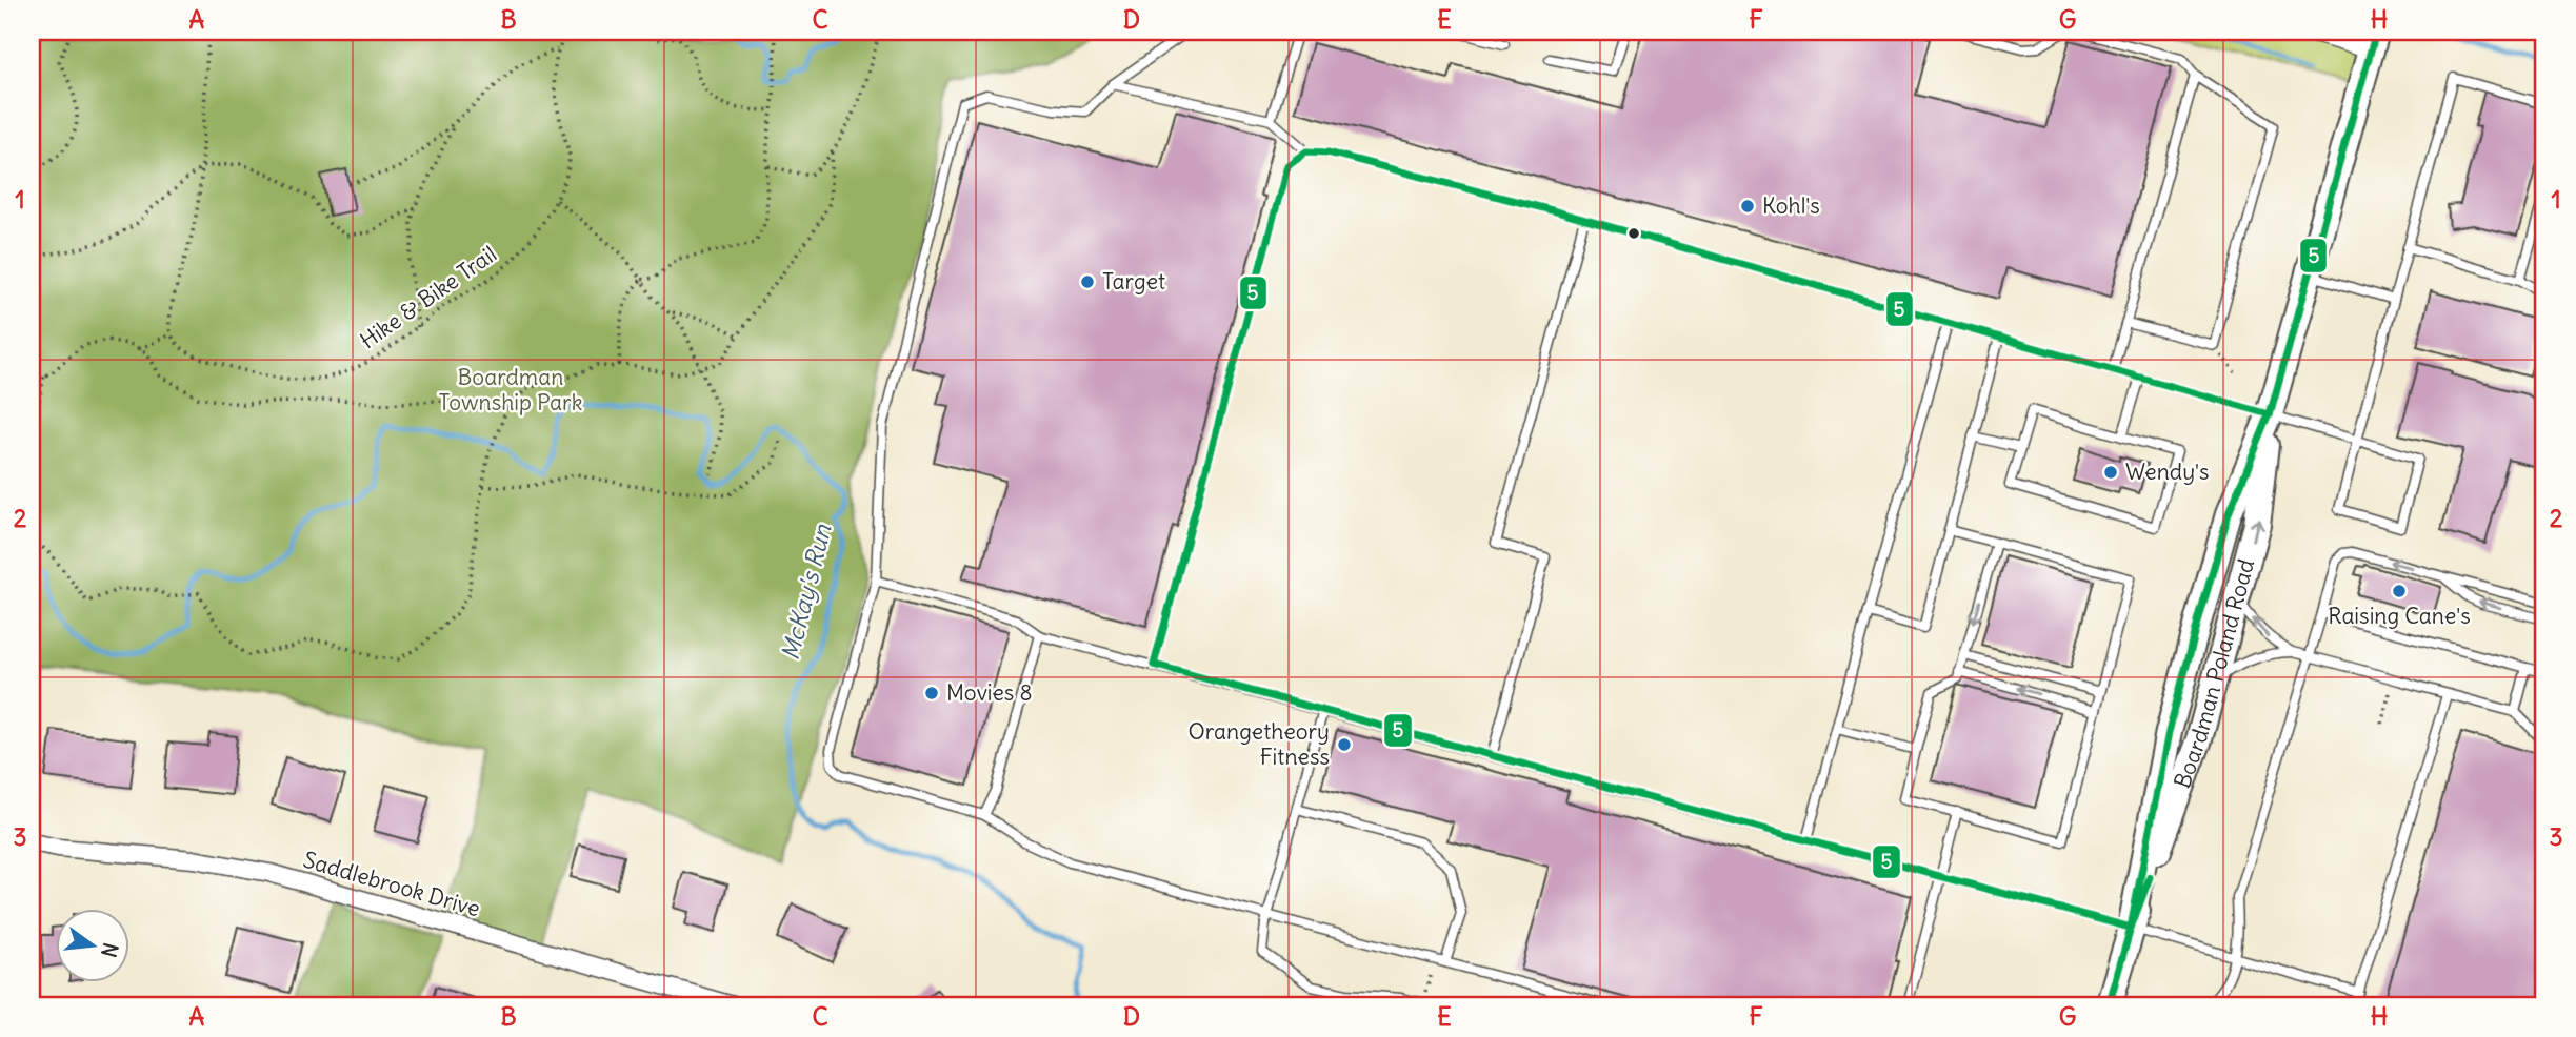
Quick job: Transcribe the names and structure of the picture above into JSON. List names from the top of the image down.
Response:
{
  "streets": {
    "main road": ["Boardman Poland Road"],
    "street": ["Saddlebrook Drive"],
    "path": ["Hike & Bike Trail"]
  },
  "water": ["McKay's Run"],
  "parks": ["Boardman Township Park"],
  "places": [
    "Kohl's",
    "Target",
    "Wendy's",
    "Raising Cane's",
    "Movies 8",
    "Orangetheory Fitness"
  ],
  "lines": ["transit line 5"],
  "north": "right",
  "grid": {
    "columns": [
      "A",
      "B",
      "C",
      "D",
      "E",
      "F",
      "G",
      "H"
    ],
    "rows": ["1", "2", "3"]
  }
}
